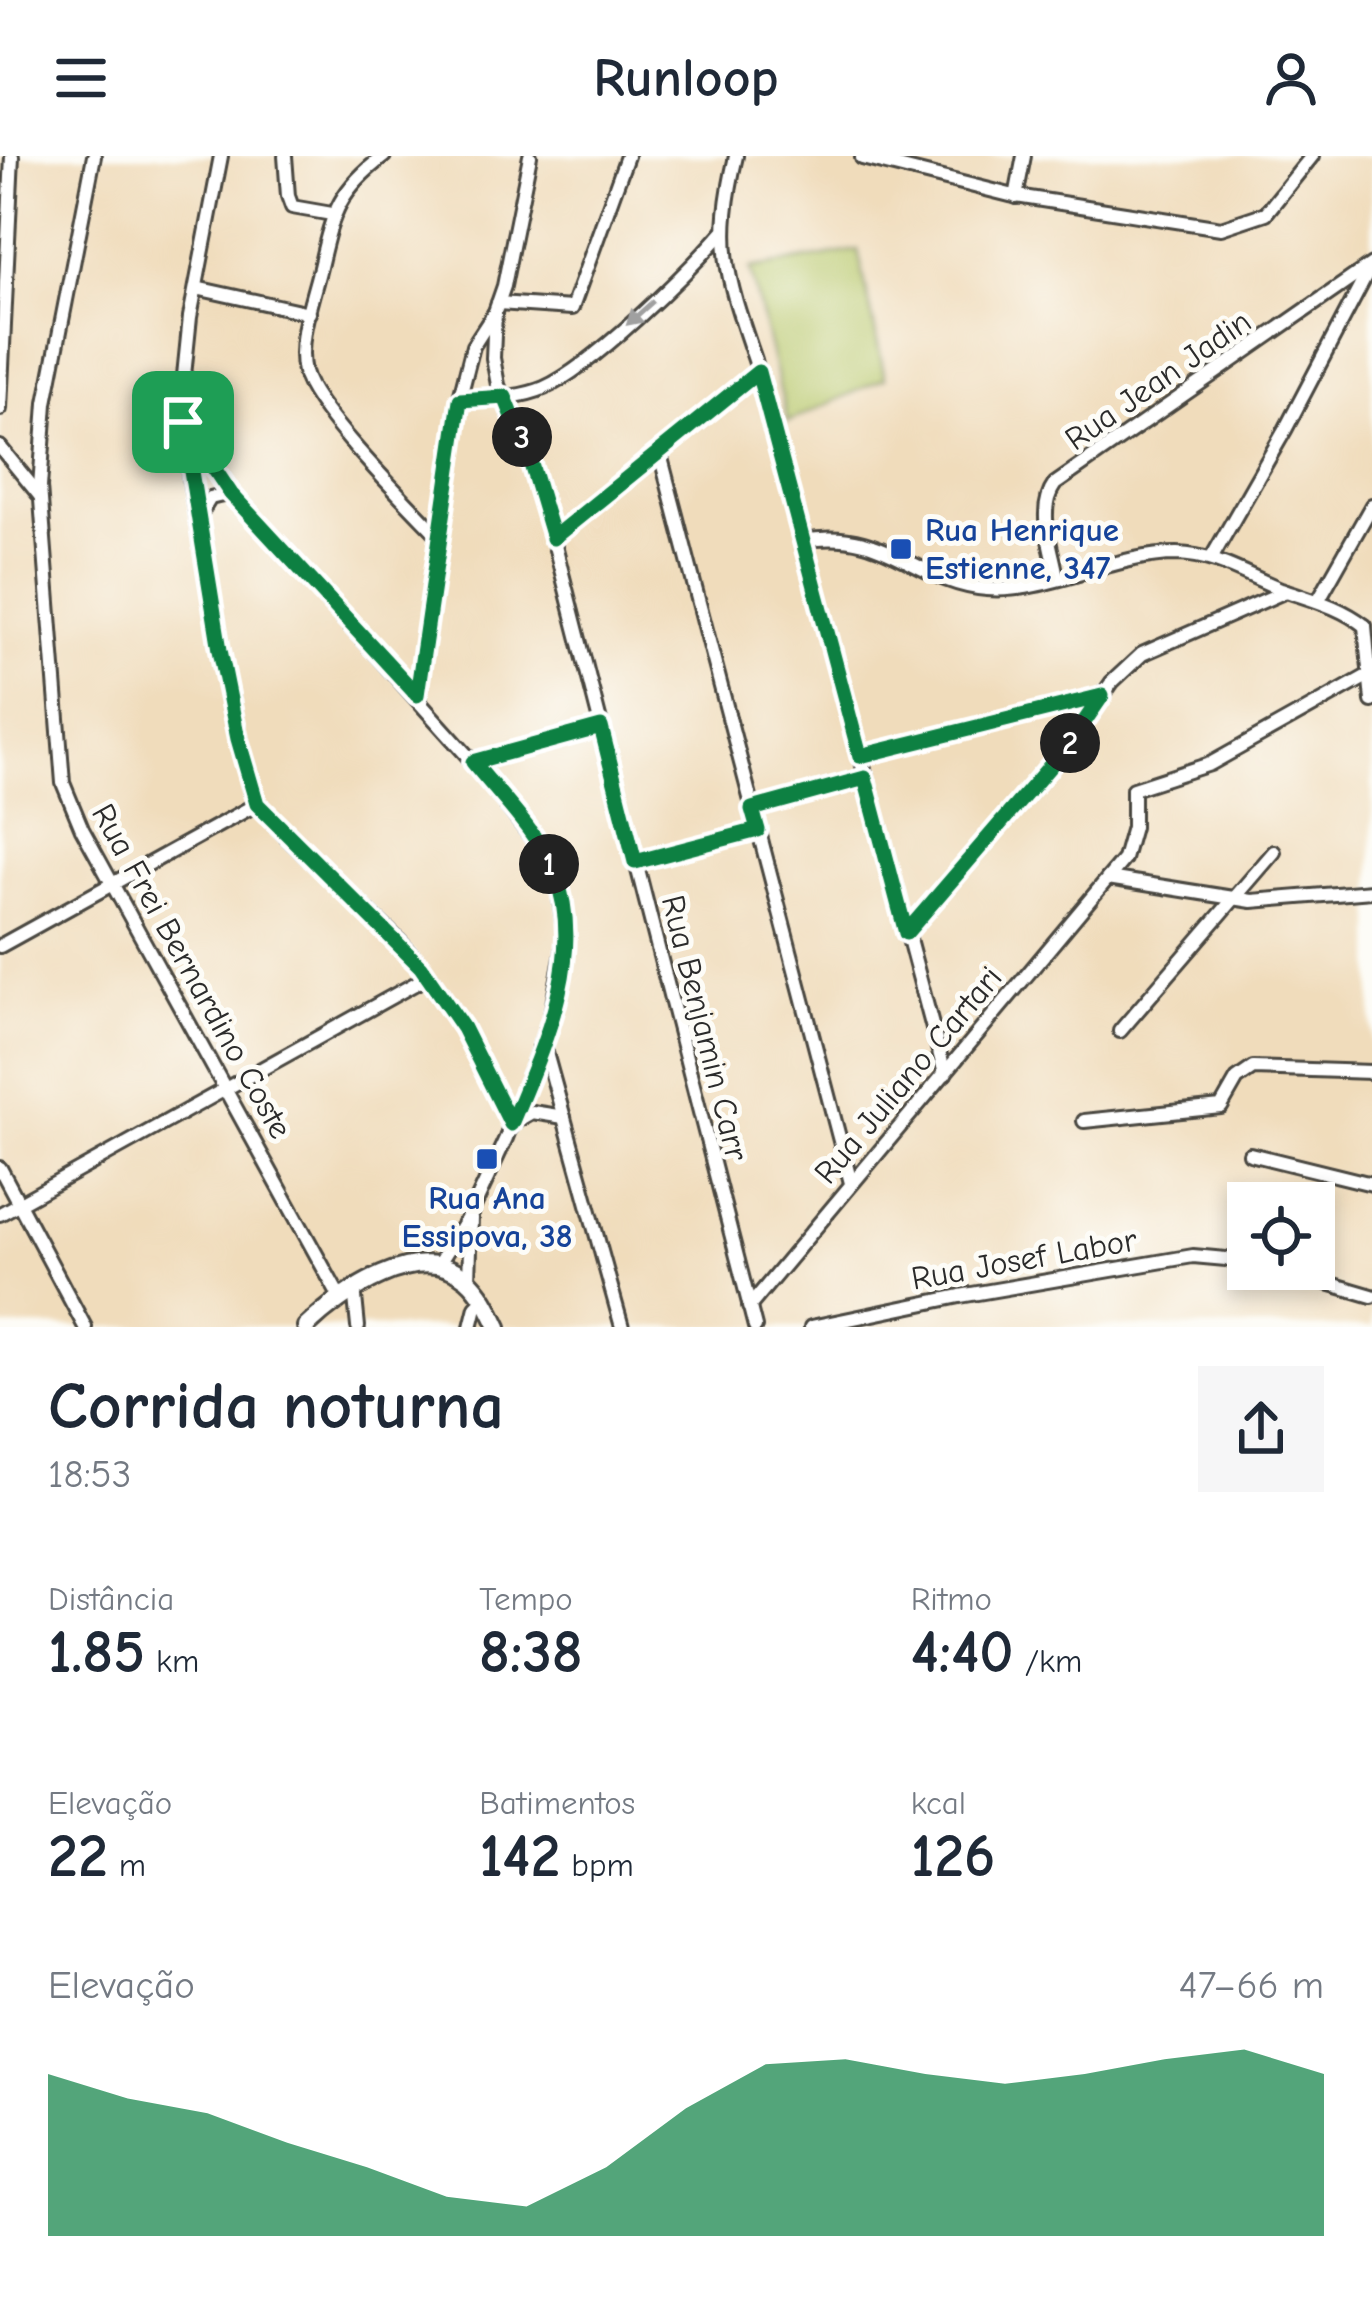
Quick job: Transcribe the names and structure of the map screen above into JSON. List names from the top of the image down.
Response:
{
  "streets": {
    "street": [
      "Rua Jean Jadin",
      "Rua Frei Bernardino Coste",
      "Rua Benjamin Carr",
      "Rua Juliano Cartari",
      "Rua Josef Labor"
    ]
  },
  "crossings": [
    ["Rua Benjamin Carr", "Rua Juliano Cartari"]
  ],
  "places": {
    "transit": ["Rua Henrique Estienne, 347", "Rua Ana Essipova, 38"]
  },
  "page": {
    "header": "Runloop",
    "pins": ["3", "2", "1"],
    "heading": ["Corrida noturna", "18:53"],
    "stats": [
      ["Distância", "1.85 km"],
      ["Tempo", "8:38"],
      ["Ritmo", "4:40 /km"],
      ["Elevação", "22 m"],
      ["Batimentos", "142 bpm"],
      ["kcal", "126"]
    ],
    "chart": ["Elevação", "47–66 m"]
  }
}
